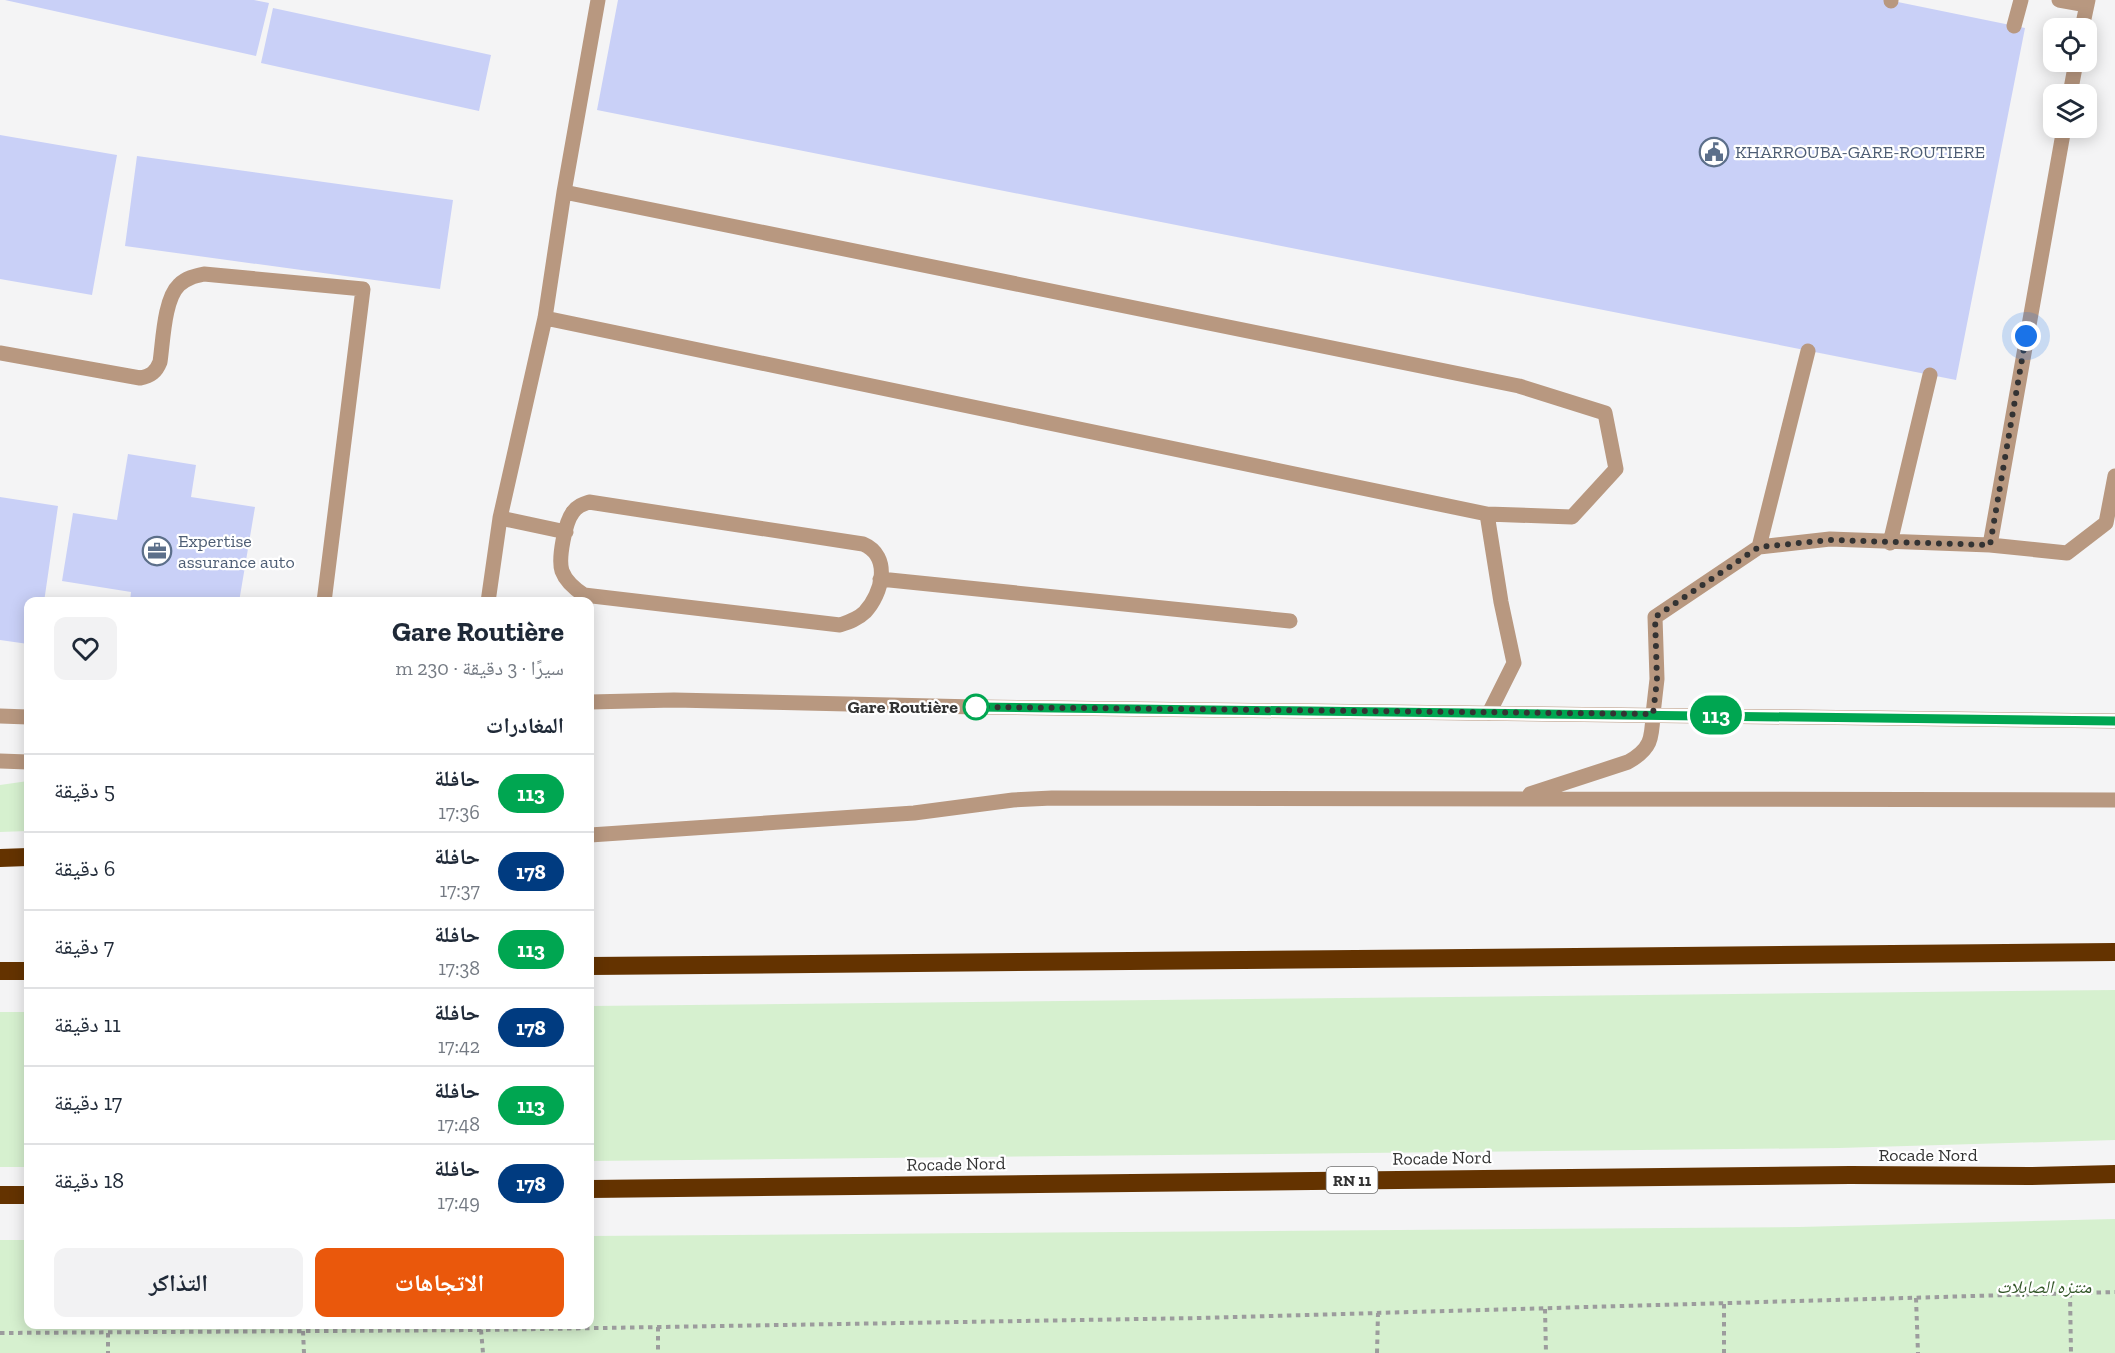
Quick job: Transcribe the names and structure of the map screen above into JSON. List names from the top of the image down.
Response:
{
  "streets": {
    "highway": ["Rocade Nord", "RN 11"]
  },
  "parks": ["منتزه الصابلات"],
  "places": {
    "public building": ["KHARROUBA-GARE-ROUTIERE"],
    "office": ["Expertise assurance auto"],
    "other": ["Gare Routière"]
  },
  "lines": ["bus line 113"],
  "page": {
    "on_map": "113",
    "heading": [
      ["Gare Routière", "سيرًا · 3 دقيقة · 230 m"],
      "المغادرات"
    ],
    "list": [
      {
        "mark": "113",
        "name": "حافلة",
        "note": "17:36",
        "value": "5 دقيقة"
      },
      {
        "mark": "178",
        "name": "حافلة",
        "note": "17:37",
        "value": "6 دقيقة"
      },
      {
        "mark": "113",
        "name": "حافلة",
        "note": "17:38",
        "value": "7 دقيقة"
      },
      {
        "mark": "178",
        "name": "حافلة",
        "note": "17:42",
        "value": "11 دقيقة"
      },
      {
        "mark": "113",
        "name": "حافلة",
        "note": "17:48",
        "value": "17 دقيقة"
      },
      {
        "mark": "178",
        "name": "حافلة",
        "note": "17:49",
        "value": "18 دقيقة"
      }
    ],
    "buttons": ["الاتجاهات", "التذاكر"]
  }
}
